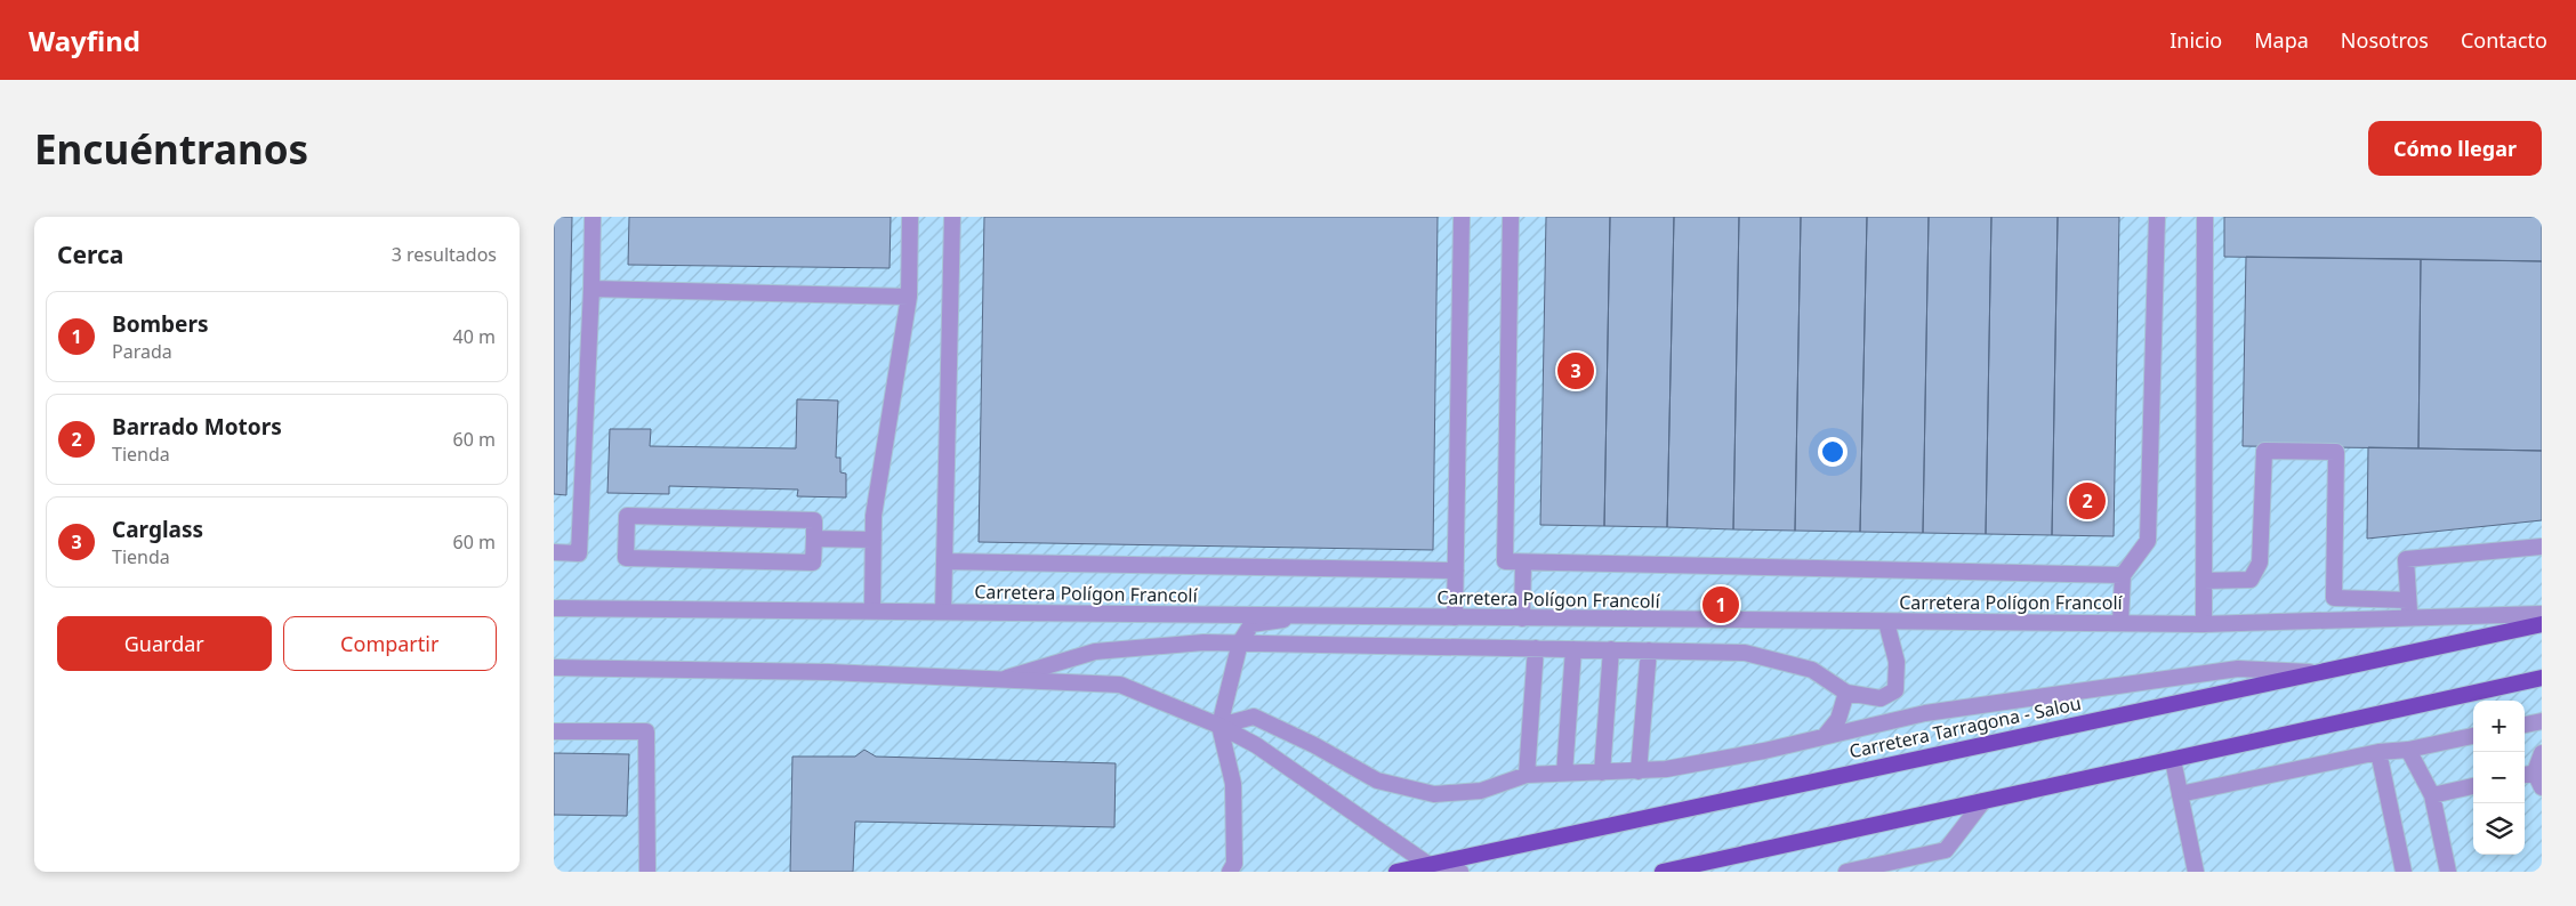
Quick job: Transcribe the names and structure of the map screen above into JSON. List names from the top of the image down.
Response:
{
  "streets": {
    "main road": ["Carretera Tarragona - Salou"],
    "street": ["Carretera Polígon Francolí"]
  },
  "page": {
    "header": "Wayfind",
    "nav": [
      "Inicio",
      "Mapa",
      "Nosotros",
      "Contacto"
    ],
    "buttons": [
      "Cómo llegar",
      ["Guardar", "Compartir"]
    ],
    "title": "Encuéntranos",
    "heading": ["Cerca", "3 resultados"],
    "list": [
      {
        "mark": "1",
        "name": "Bombers",
        "note": "Parada",
        "value": "40 m"
      },
      {
        "mark": "2",
        "name": "Barrado Motors",
        "note": "Tienda",
        "value": "60 m"
      },
      {
        "mark": "3",
        "name": "Carglass",
        "note": "Tienda",
        "value": "60 m"
      }
    ],
    "pins": ["3", "2", "1"],
    "map_buttons": ["+", "−"]
  }
}
